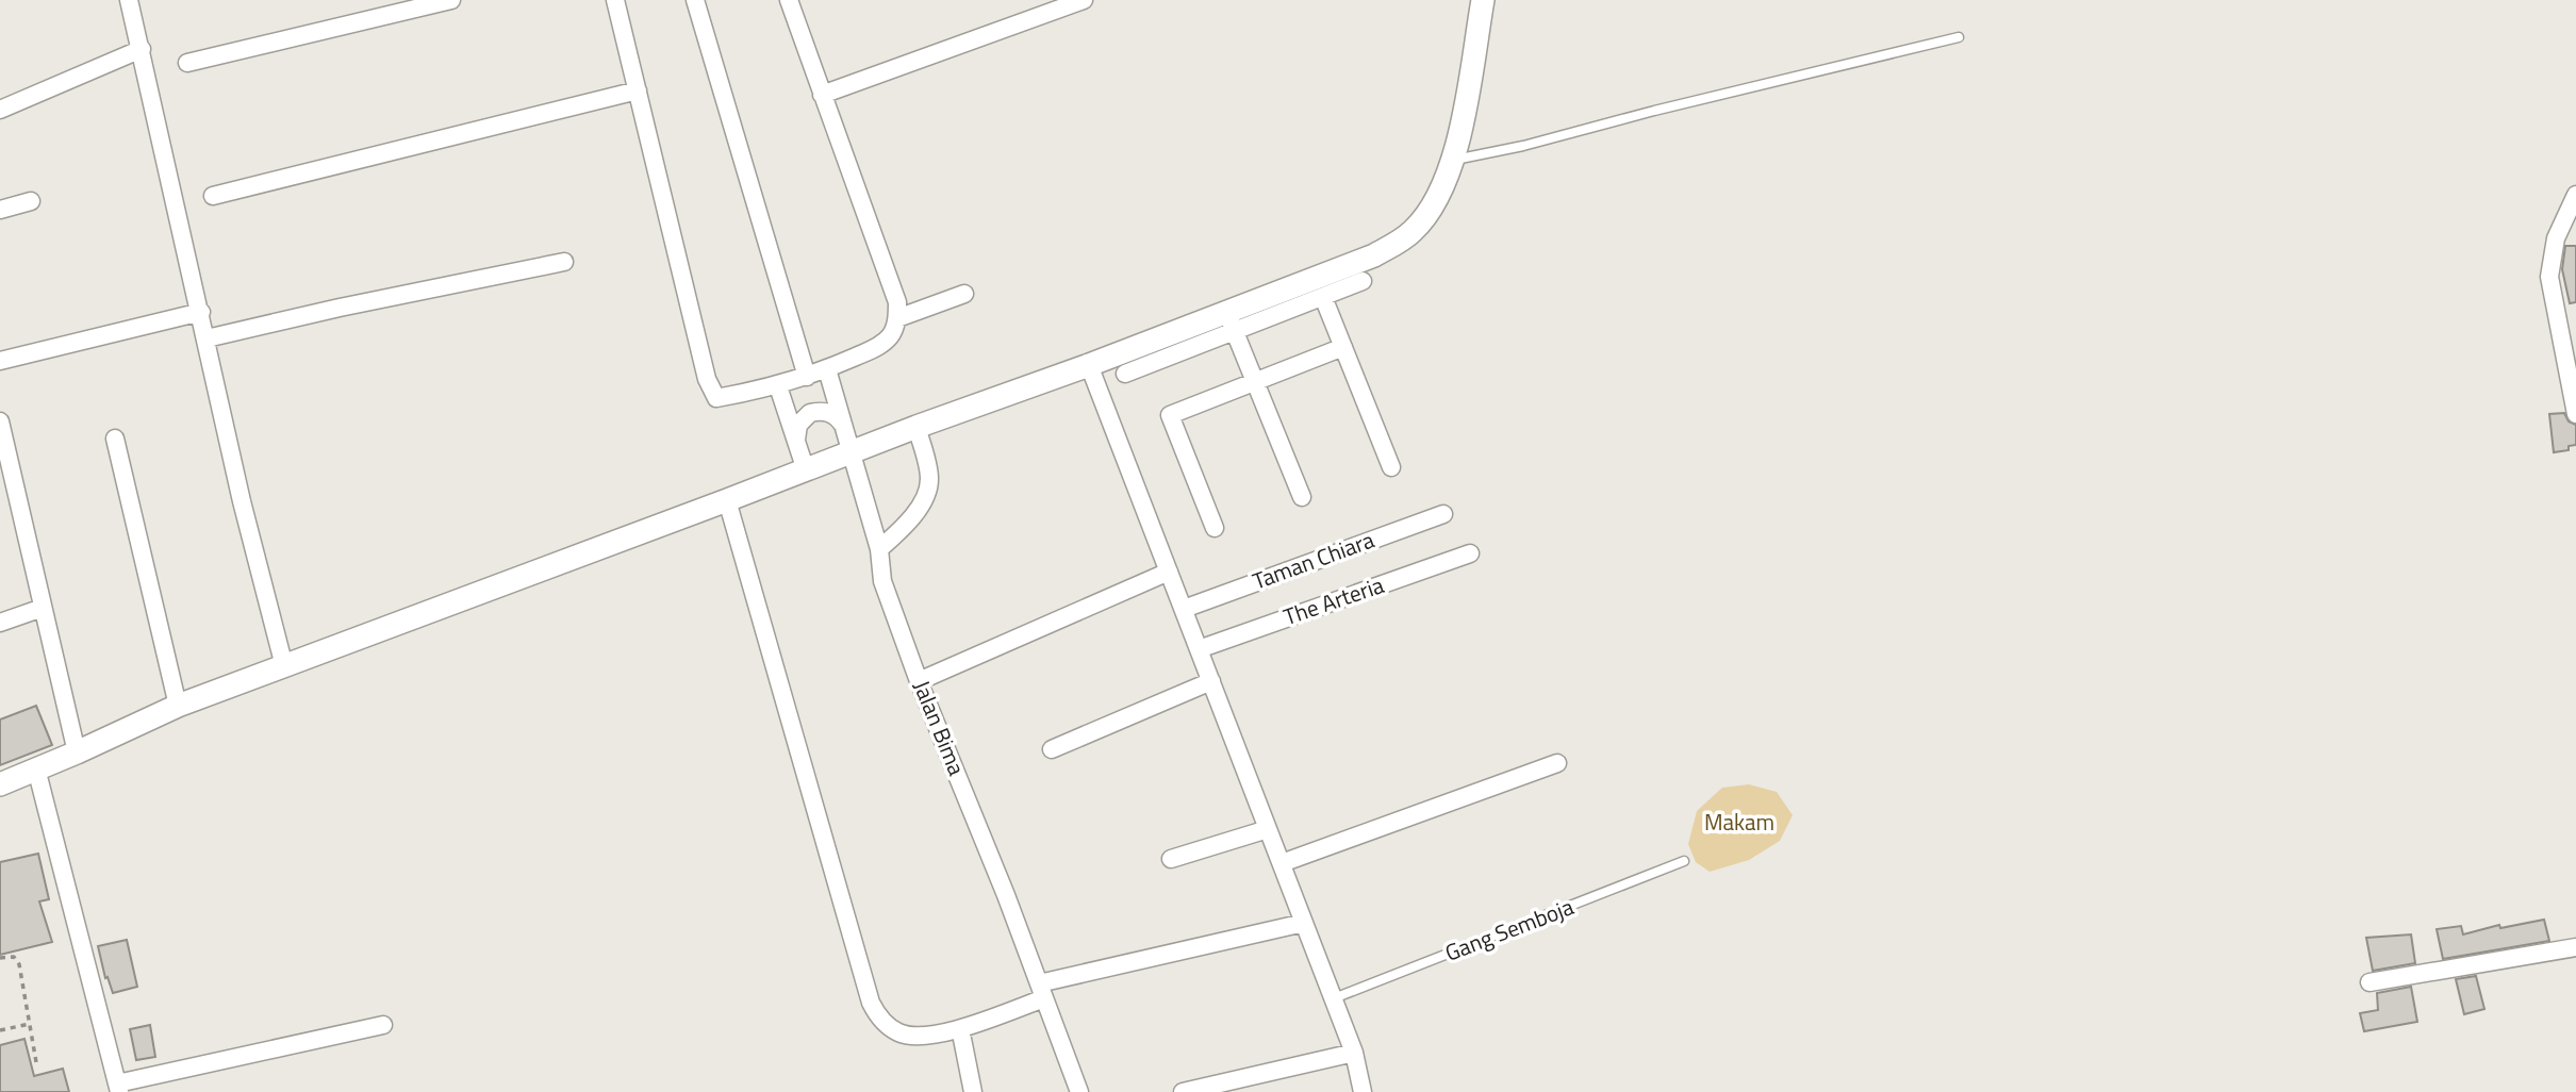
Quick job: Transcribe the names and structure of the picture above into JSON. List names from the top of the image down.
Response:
{
  "streets": {
    "street": ["Taman Chiara", "The Arteria", "Jalan Bima"],
    "lane": ["Gang Semboja"]
  },
  "parks": ["Makam"]
}
